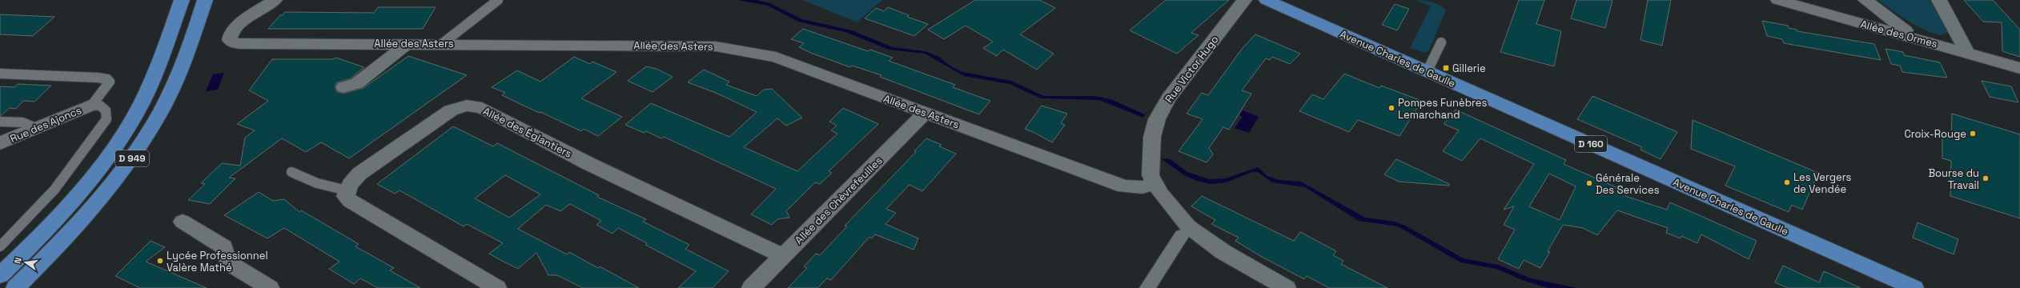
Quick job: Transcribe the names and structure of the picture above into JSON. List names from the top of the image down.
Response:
{
  "streets": {
    "main road": ["Avenue Charles de Gaulle", "D 160", "D 949"],
    "street": [
      "Allée des Ormes",
      "Allée des Asters",
      "Rue Victor Hugo",
      "Rue des Ajoncs",
      "Allée des Églantiers",
      "Allée des Chèvrefeuilles"
    ]
  },
  "crossings": [
    ["Allée des Asters", "Rue Victor Hugo"],
    ["Allée des Asters", "Allée des Chèvrefeuilles"],
    ["Allée des Églantiers", "Allée des Chèvrefeuilles"]
  ],
  "places": {
    "transit": ["Gillerie"],
    "other": [
      "Pompes Funèbres Lemarchand",
      "Croix-Rouge",
      "Bourse du Travail",
      "Les Vergers de Vendée",
      "Générale Des Services",
      "Lycée Professionnel Valère Mathé"
    ]
  },
  "north": "left"
}
